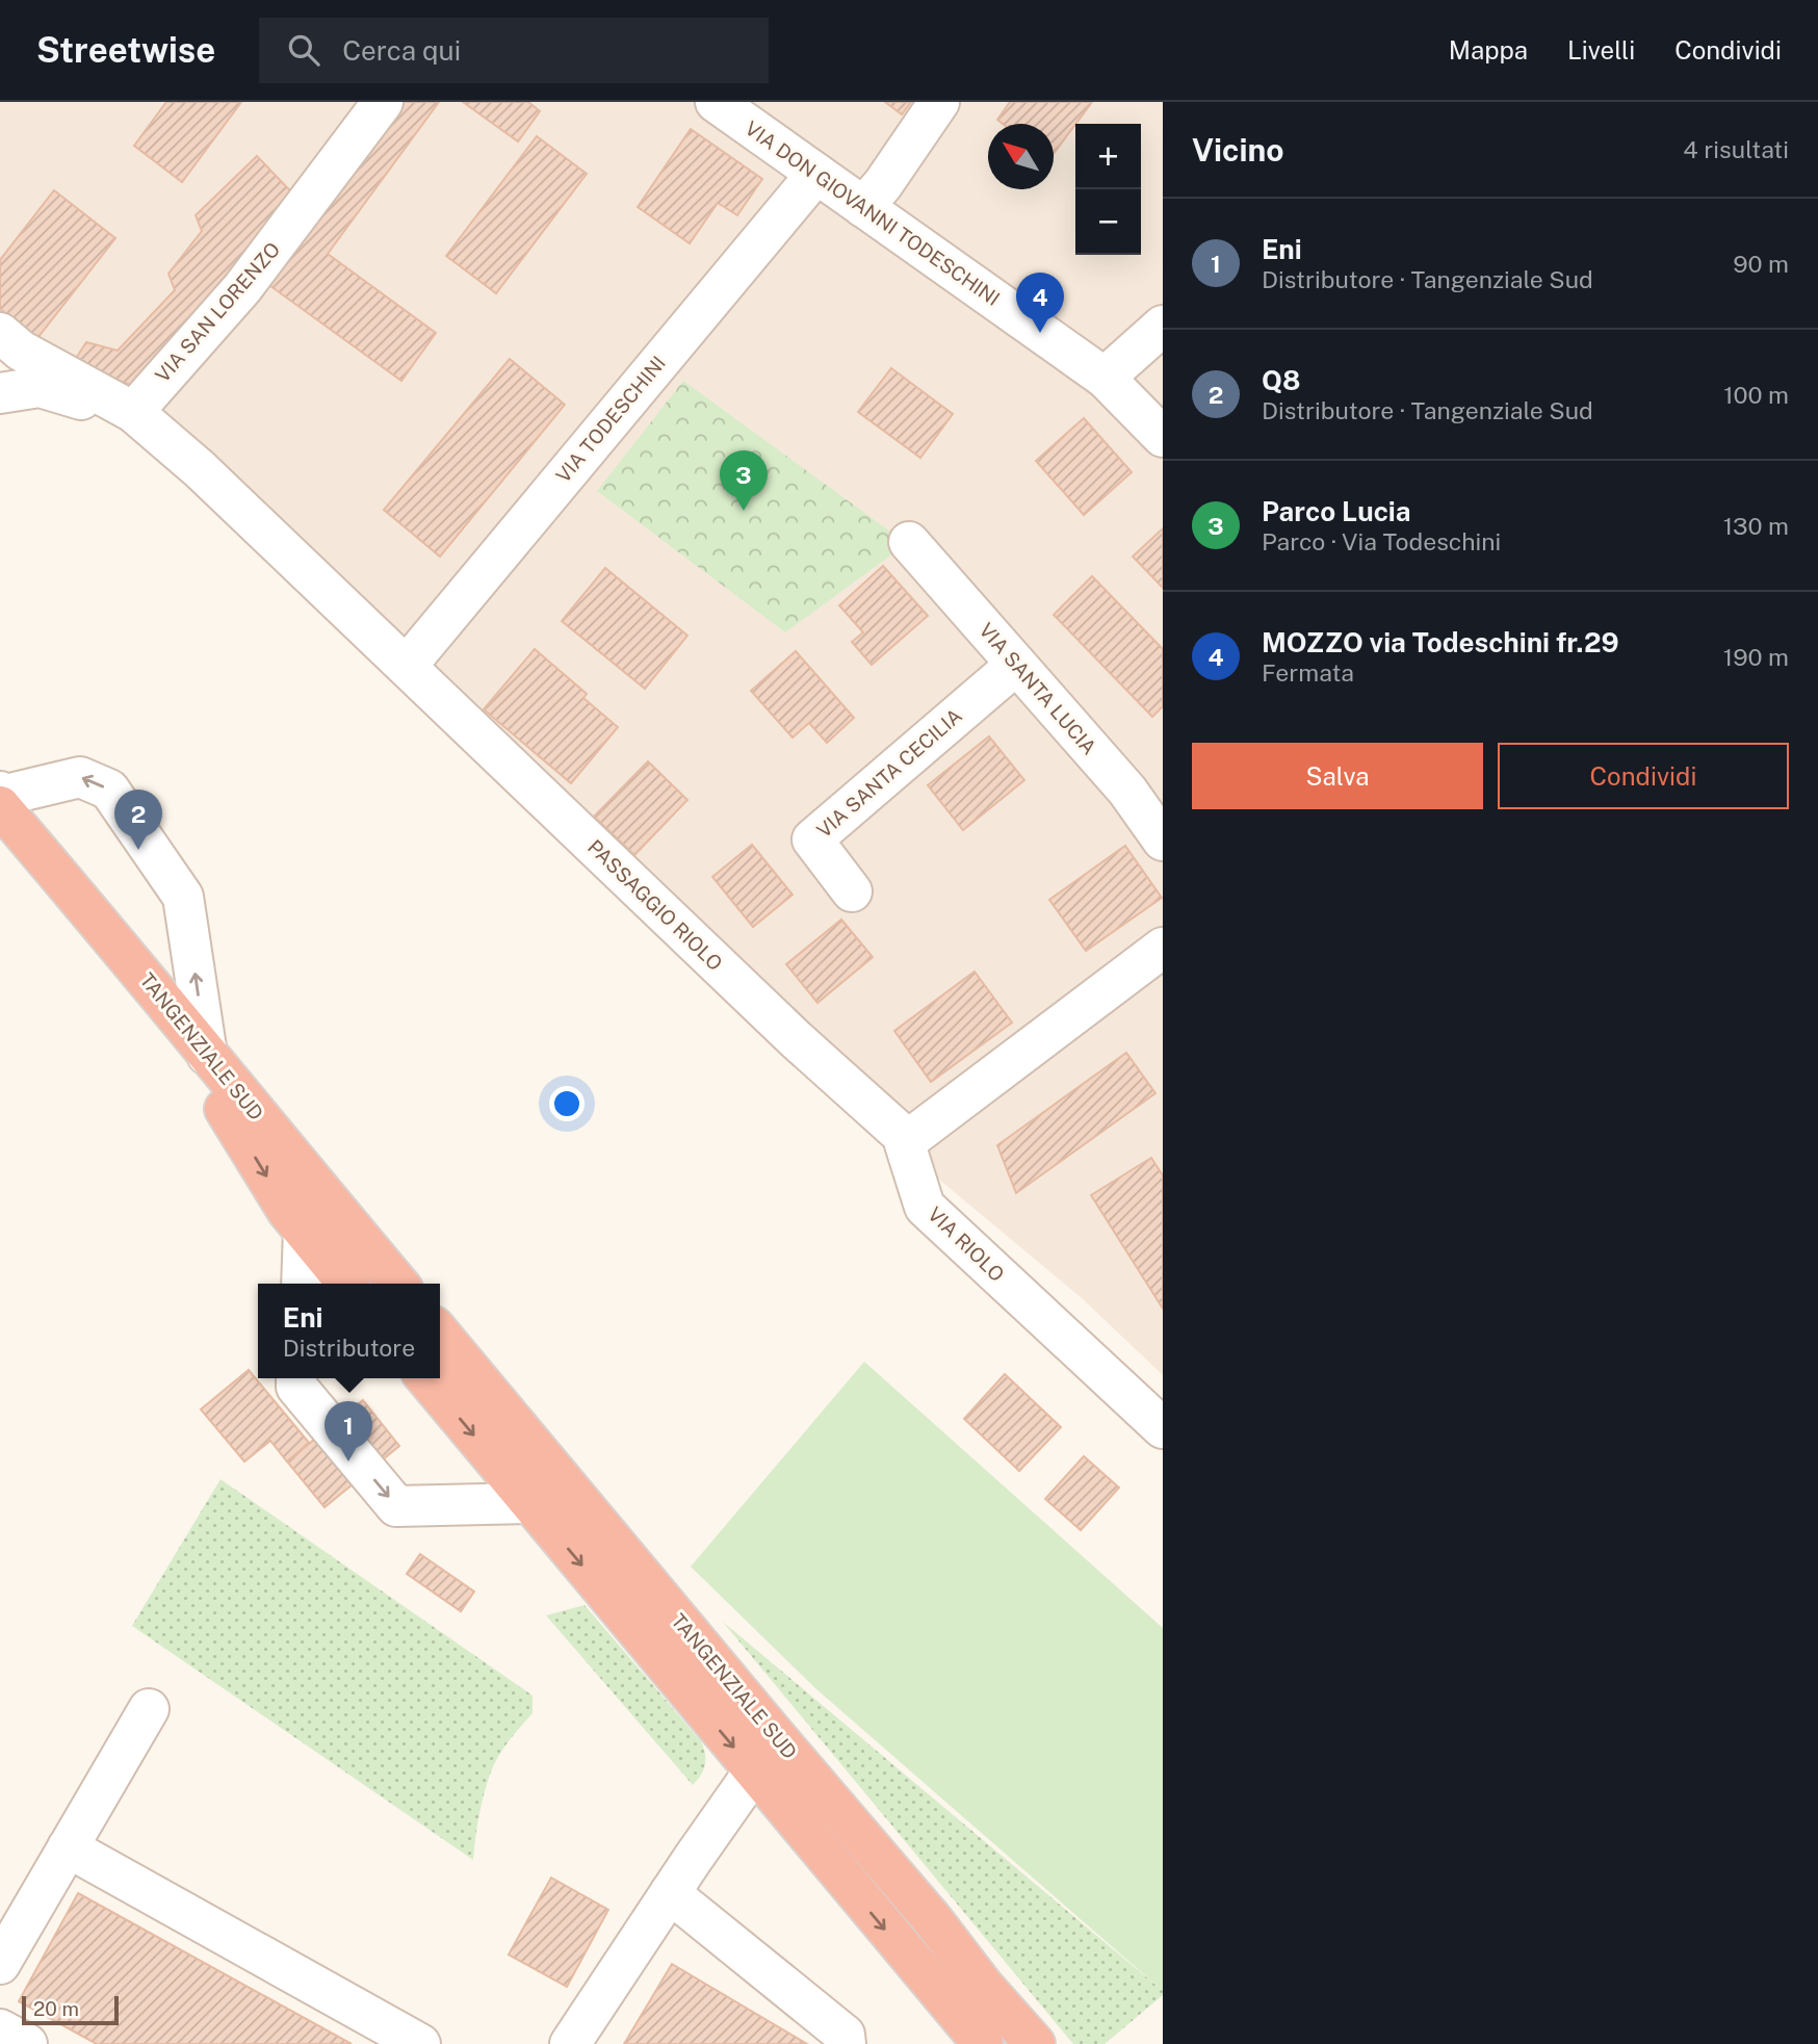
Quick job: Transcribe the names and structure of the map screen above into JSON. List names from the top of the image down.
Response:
{
  "streets": {
    "highway": ["TANGENZIALE SUD"],
    "street": [
      "VIA DON GIOVANNI TODESCHINI",
      "VIA SAN LORENZO",
      "VIA TODESCHINI",
      "VIA SANTA LUCIA",
      "VIA SANTA CECILIA",
      "PASSAGGIO RIOLO",
      "VIA RIOLO"
    ]
  },
  "crossings": [
    ["VIA DON GIOVANNI TODESCHINI", "VIA TODESCHINI"],
    ["VIA SAN LORENZO", "PASSAGGIO RIOLO"],
    ["VIA TODESCHINI", "PASSAGGIO RIOLO"],
    ["VIA SANTA LUCIA", "VIA SANTA CECILIA"],
    ["PASSAGGIO RIOLO", "VIA RIOLO"]
  ],
  "scale_bar": "20 m",
  "north": "top left",
  "page": {
    "header": "Streetwise",
    "search": "Cerca qui",
    "nav": ["Mappa", "Livelli", "Condividi"],
    "heading": ["Vicino", "4 risultati"],
    "map_buttons": ["+", "−"],
    "list": [
      {
        "mark": "1",
        "name": "Eni",
        "note": "Distributore · Tangenziale Sud",
        "value": "90 m"
      },
      {
        "mark": "2",
        "name": "Q8",
        "note": "Distributore · Tangenziale Sud",
        "value": "100 m"
      },
      {
        "mark": "3",
        "name": "Parco Lucia",
        "note": "Parco · Via Todeschini",
        "value": "130 m"
      },
      {
        "mark": "4",
        "name": "MOZZO via Todeschini fr.29",
        "note": "Fermata",
        "value": "190 m"
      }
    ],
    "pins": [
      "4",
      "3",
      "2",
      "1"
    ],
    "buttons": ["Salva", "Condividi"],
    "popup": ["Eni", "Distributore"],
    "scale": "20 m"
  }
}
